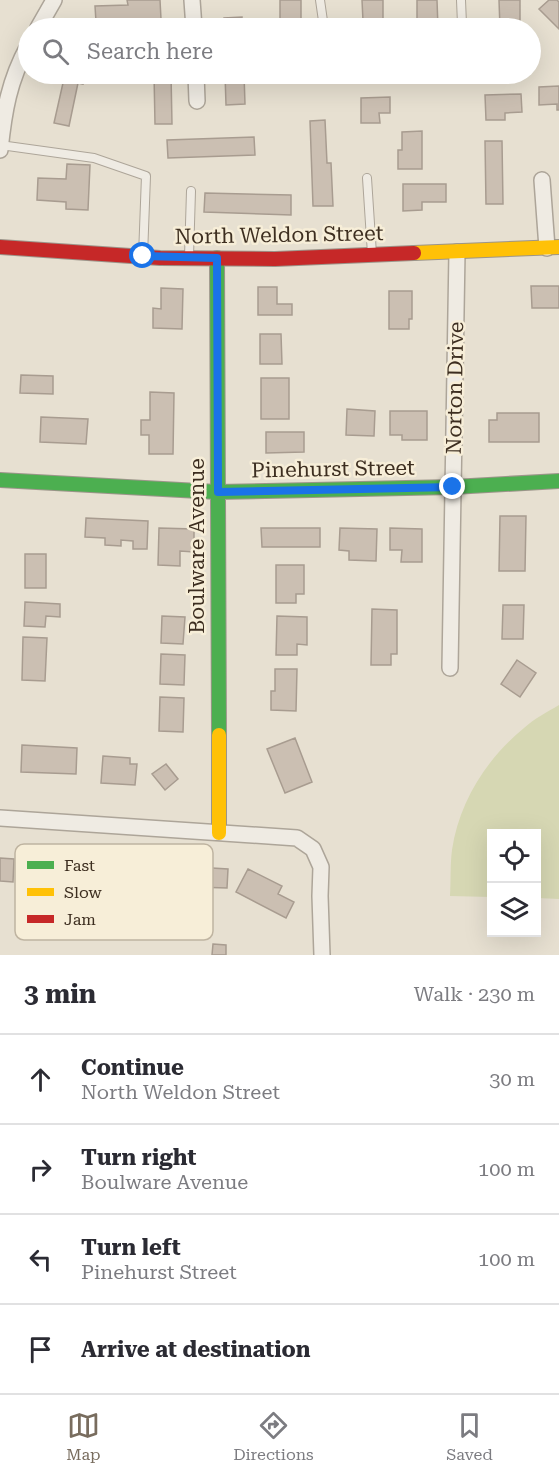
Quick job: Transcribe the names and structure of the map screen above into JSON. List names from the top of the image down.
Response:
{
  "streets": {
    "street": [
      "North Weldon Street",
      "Norton Drive",
      "Pinehurst Street",
      "Boulware Avenue"
    ]
  },
  "crossings": [
    ["North Weldon Street", "Norton Drive"],
    ["North Weldon Street", "Boulware Avenue"],
    ["Norton Drive", "Pinehurst Street"],
    ["Pinehurst Street", "Boulware Avenue"]
  ],
  "legend": ["Fast", "Slow", "Jam"],
  "page": {
    "search": "Search here",
    "heading": ["3 min", "Walk · 230 m"],
    "list": [
      ["Continue", "North Weldon Street", "30 m"],
      ["Turn right", "Boulware Avenue", "100 m"],
      ["Turn left", "Pinehurst Street", "100 m"],
      "Arrive at destination"
    ],
    "nav": ["Map", "Directions", "Saved"]
  }
}
